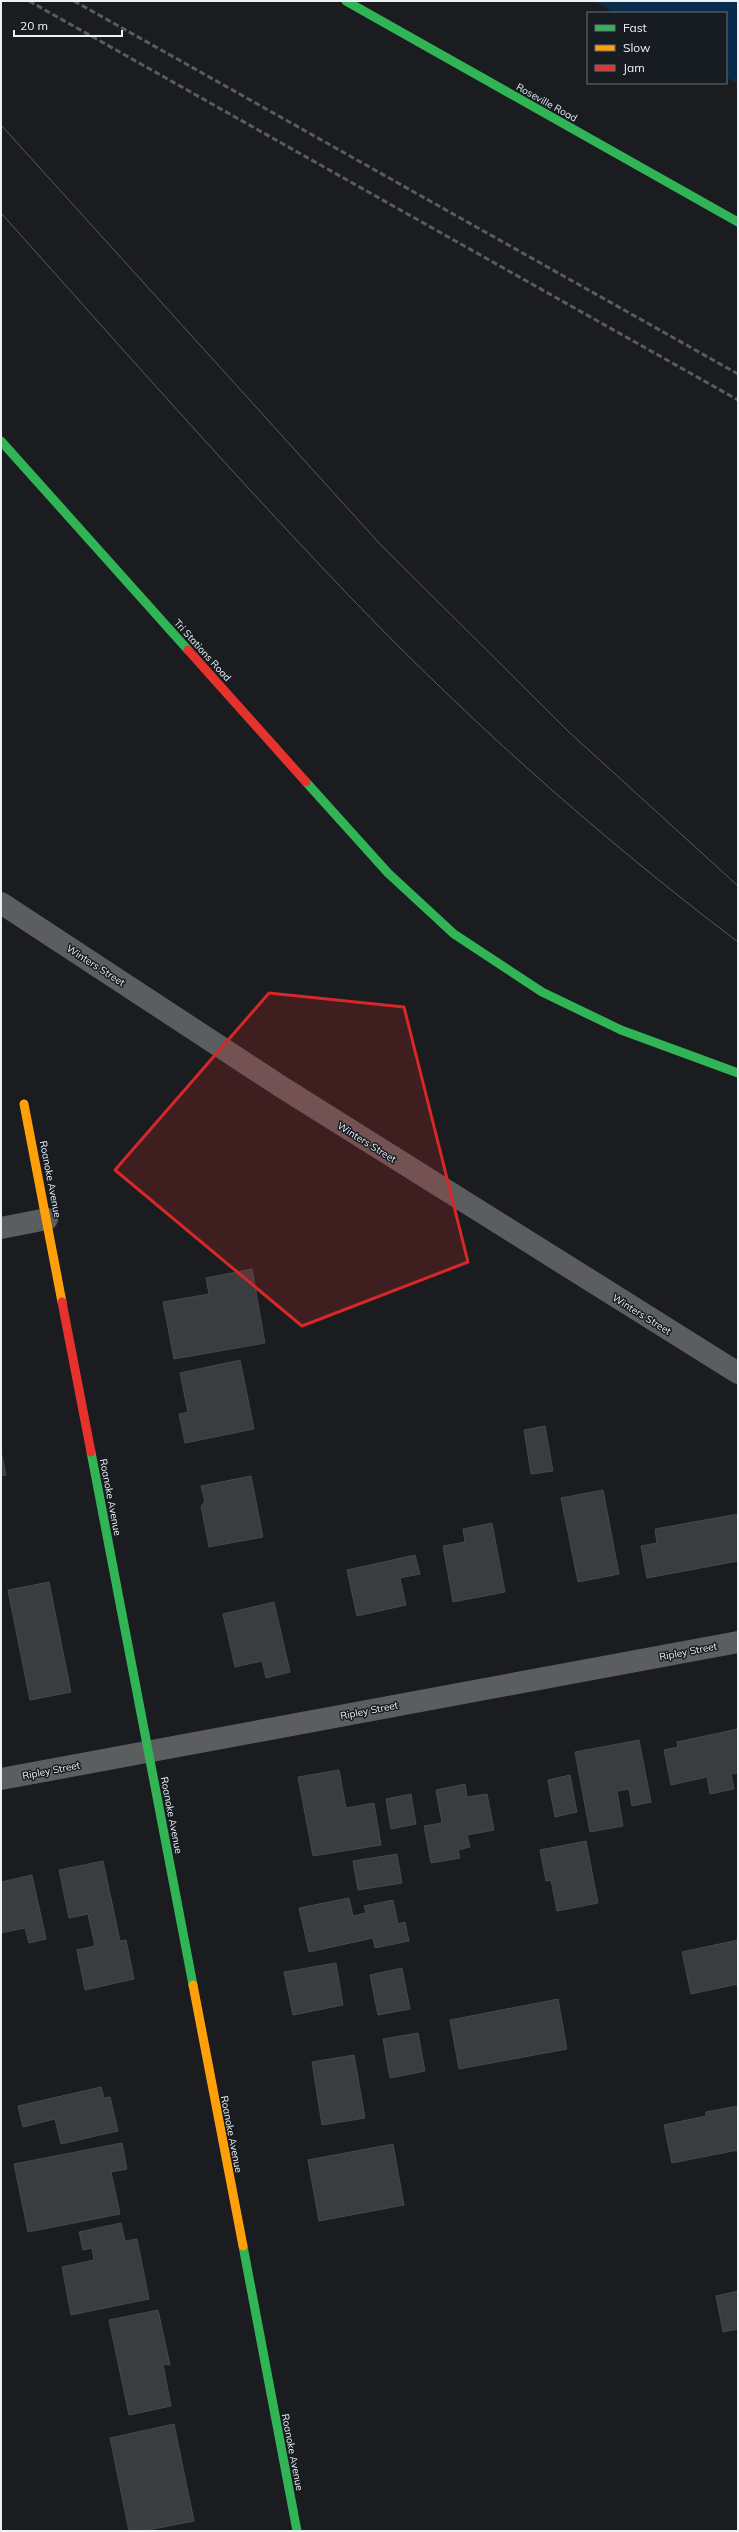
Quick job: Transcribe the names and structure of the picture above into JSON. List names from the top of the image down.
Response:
{
  "streets": {
    "street": [
      "Roseville Road",
      "Tri Stations Road",
      "Winters Street",
      "Roanoke Avenue",
      "Ripley Street"
    ]
  },
  "crossings": [
    ["Roanoke Avenue", "Ripley Street"]
  ],
  "legend": ["Fast", "Slow", "Jam"],
  "scale_bar": "20 m"
}
